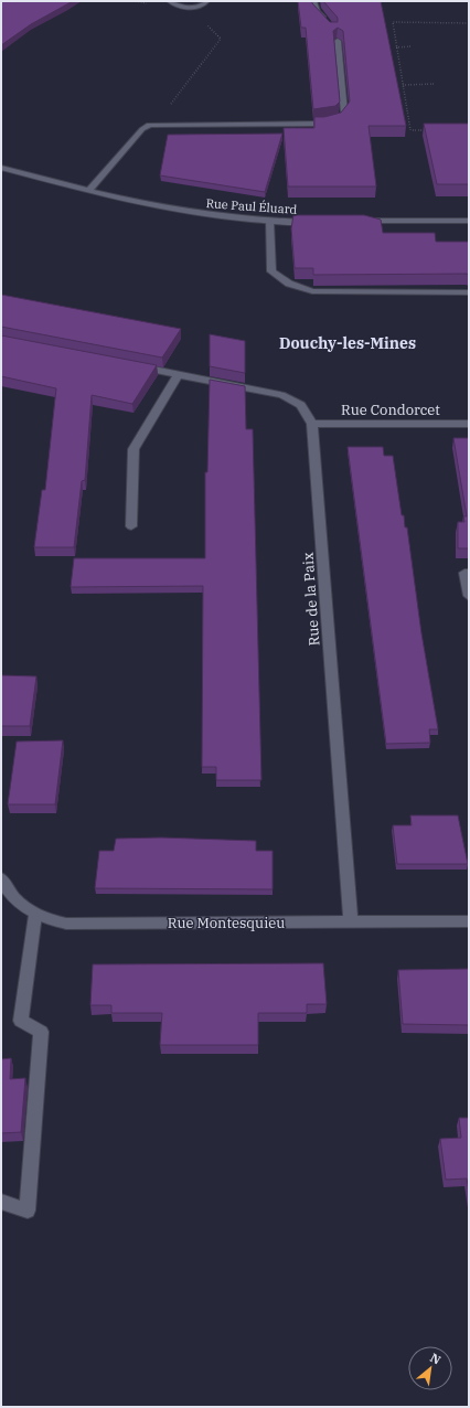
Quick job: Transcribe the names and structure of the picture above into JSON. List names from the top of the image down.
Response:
{
  "streets": {
    "street": [
      "Rue Paul Éluard",
      "Rue Condorcet",
      "Rue de la Paix",
      "Rue Montesquieu"
    ]
  },
  "crossings": [
    ["Rue Condorcet", "Rue de la Paix"],
    ["Rue de la Paix", "Rue Montesquieu"]
  ],
  "districts": ["Douchy-les-Mines"],
  "north": "top right"
}
